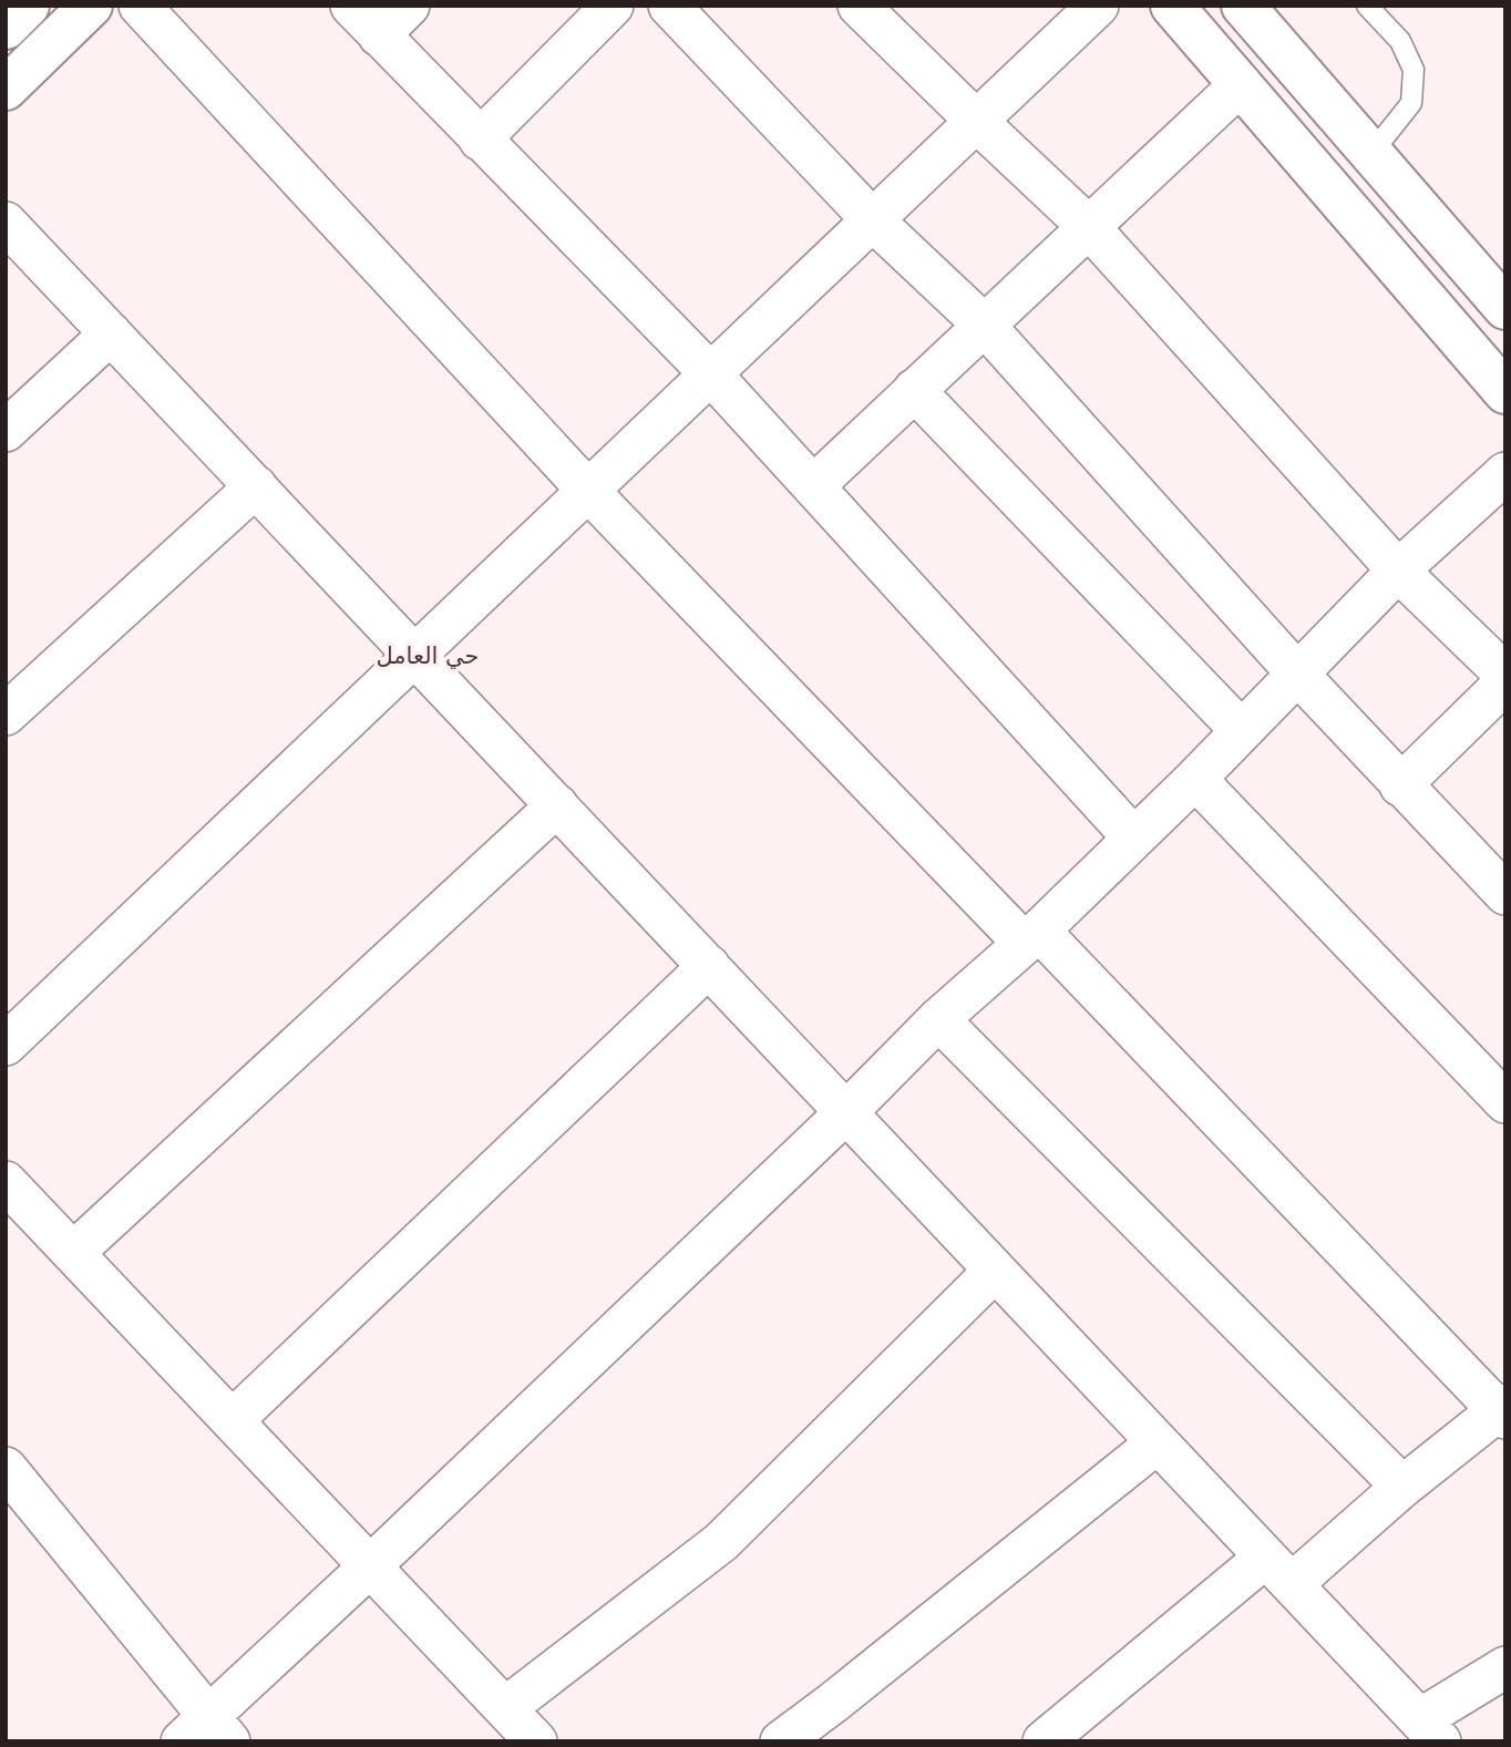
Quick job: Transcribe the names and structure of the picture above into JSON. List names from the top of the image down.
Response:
{
  "districts": ["حي العامل"]
}
